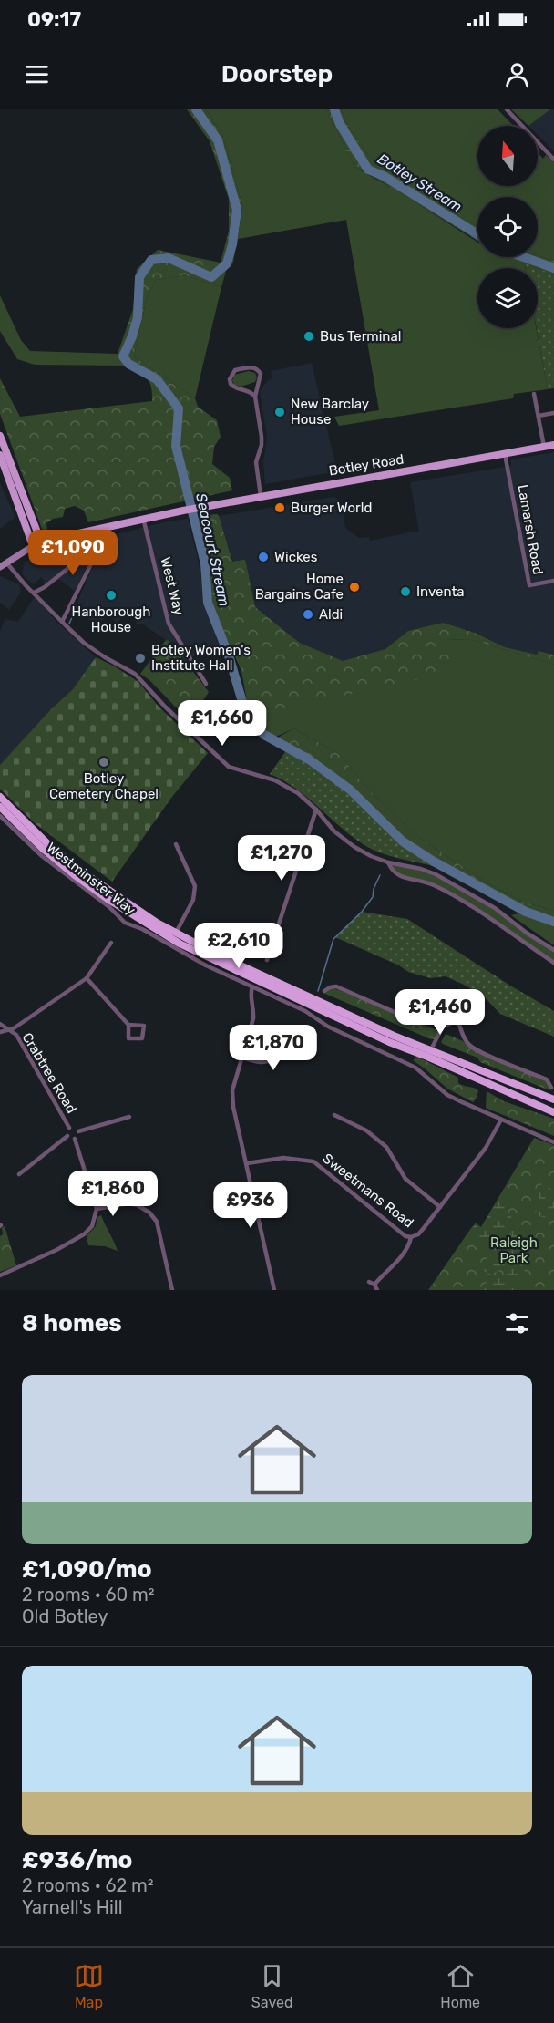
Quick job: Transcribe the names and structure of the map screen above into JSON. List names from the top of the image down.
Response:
{
  "streets": {
    "main road": ["Botley Road"],
    "street": [
      "Lamarsh Road",
      "West Way",
      "Westminster Way",
      "Crabtree Road",
      "Sweetmans Road"
    ]
  },
  "crossings": [
    ["Botley Road", "Lamarsh Road"],
    ["Botley Road", "West Way"]
  ],
  "water": ["Botley Stream", "Seacourt Stream"],
  "parks": ["Raleigh Park"],
  "places": [
    "Bus Terminal",
    "New Barclay House",
    "Burger World",
    "Wickes",
    "Home Bargains Cafe",
    "Inventa",
    "Hanborough House",
    "Aldi",
    "Botley Women's Institute Hall",
    "Botley Cemetery Chapel"
  ],
  "north": "top",
  "page": {
    "status": "09:17",
    "header": "Doorstep",
    "price": [
      "£1,090",
      "£1,660",
      "£1,270",
      "£2,610",
      "£1,460",
      "£1,870",
      "£1,860",
      "£936"
    ],
    "heading": "8 homes",
    "list": [
      {
        "name": "£1,090/mo",
        "note": "2 rooms · 60 m² · Old Botley"
      },
      {
        "name": "£936/mo",
        "note": "2 rooms · 62 m² · Yarnell's Hill"
      }
    ],
    "tabs": ["Map", "Saved", "Home"]
  }
}
